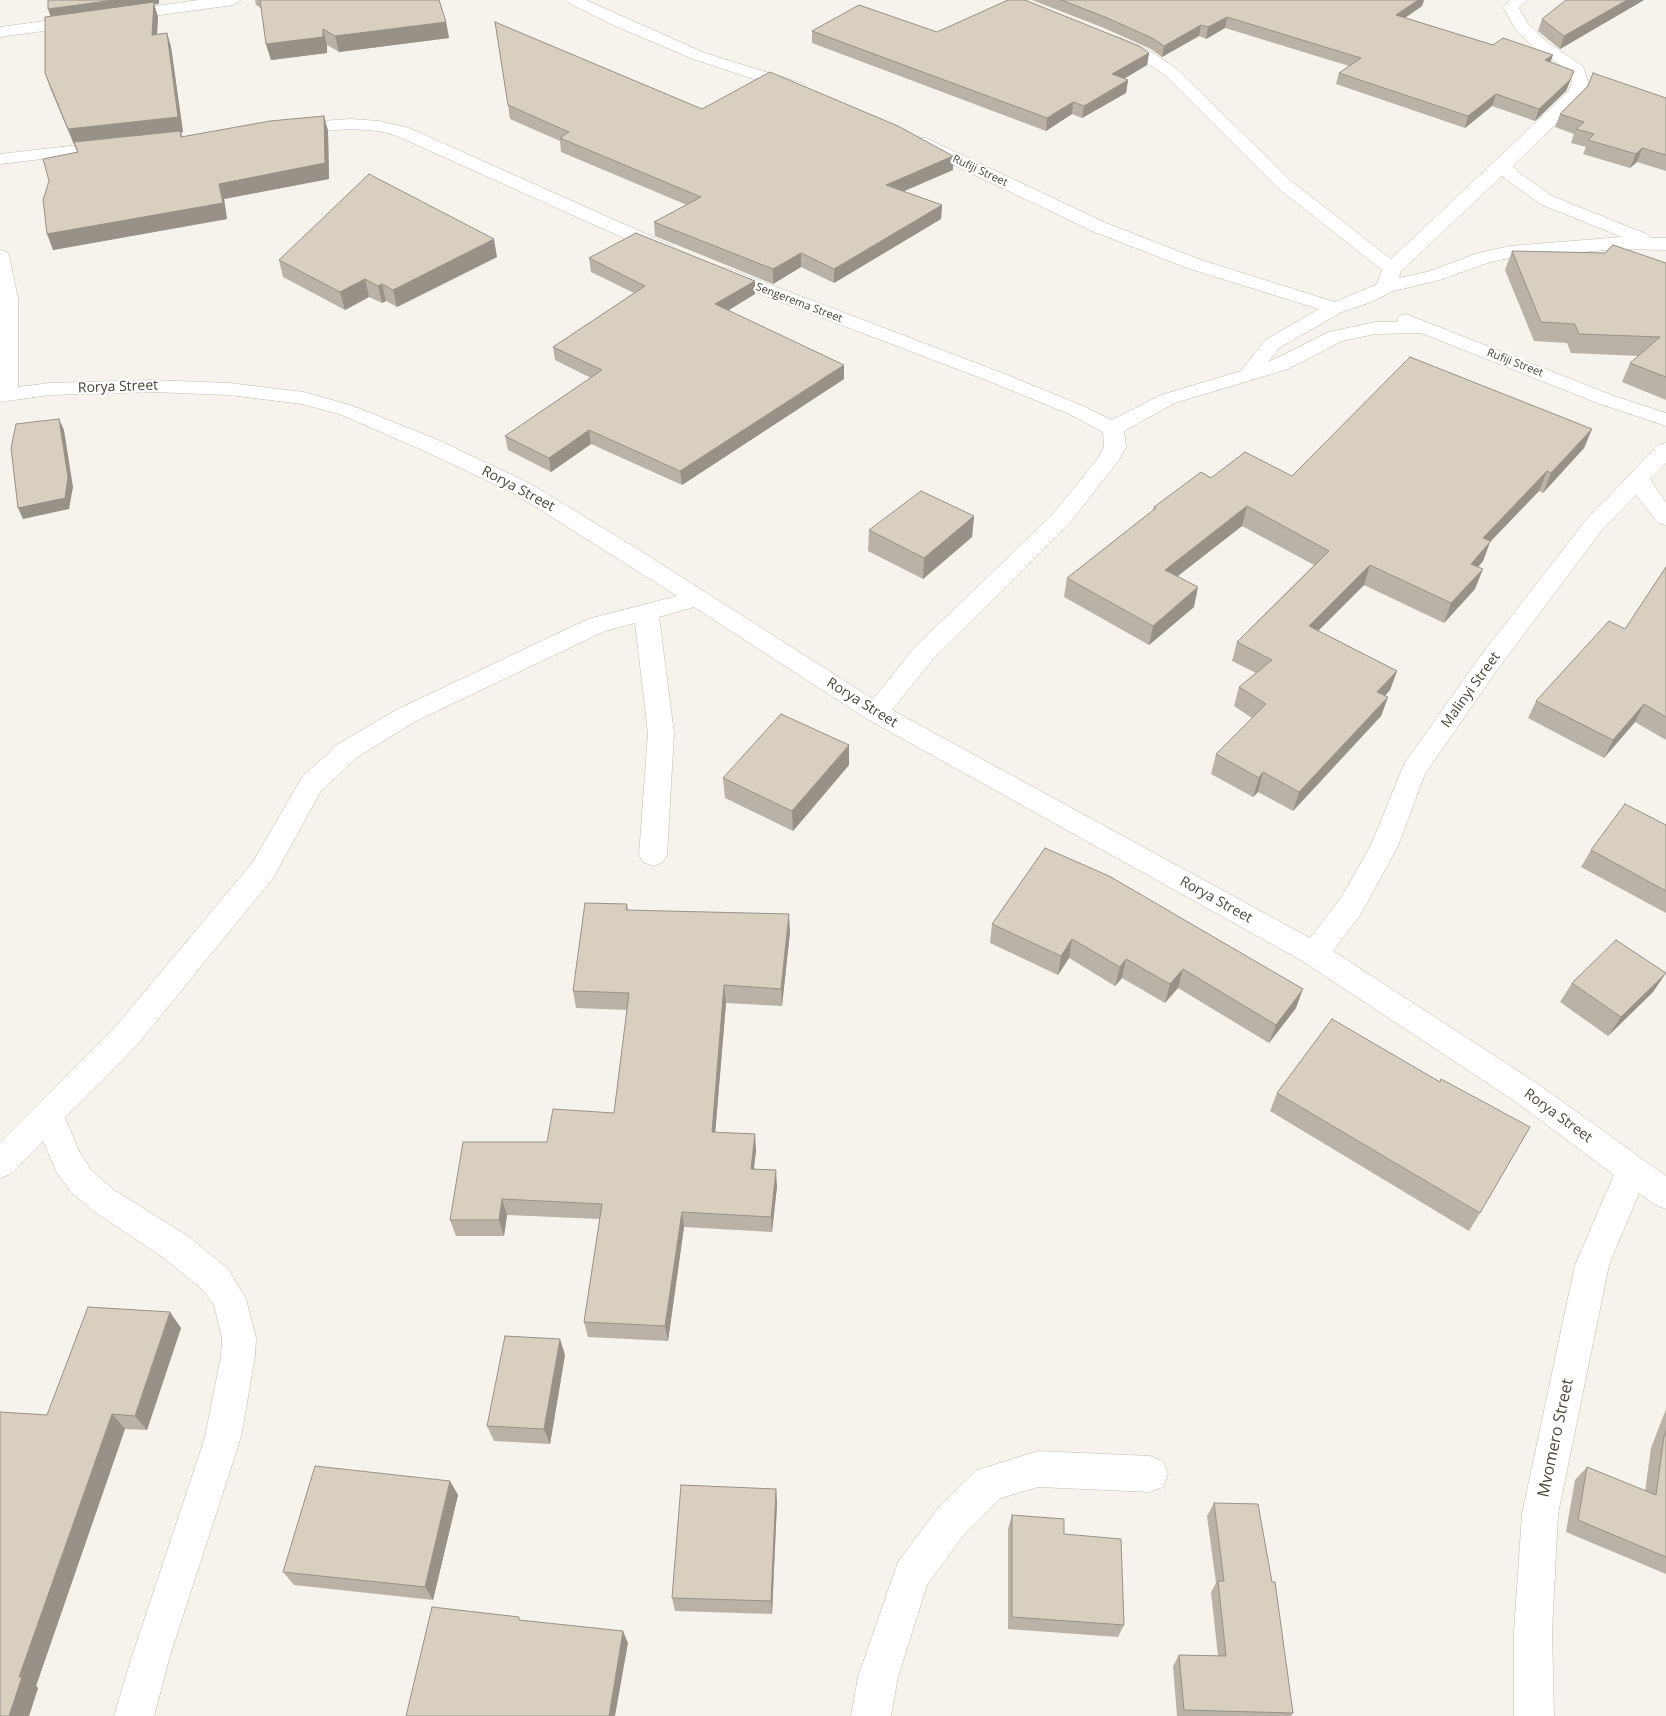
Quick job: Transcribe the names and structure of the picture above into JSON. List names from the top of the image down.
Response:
{
  "streets": {
    "street": [
      "Rufiji Street",
      "Sengerema Street",
      "Rorya Street",
      "Malinyi Street",
      "Mvomero Street"
    ]
  },
  "crossings": [
    ["Rorya Street", "Malinyi Street"],
    ["Rorya Street", "Mvomero Street"]
  ]
}
